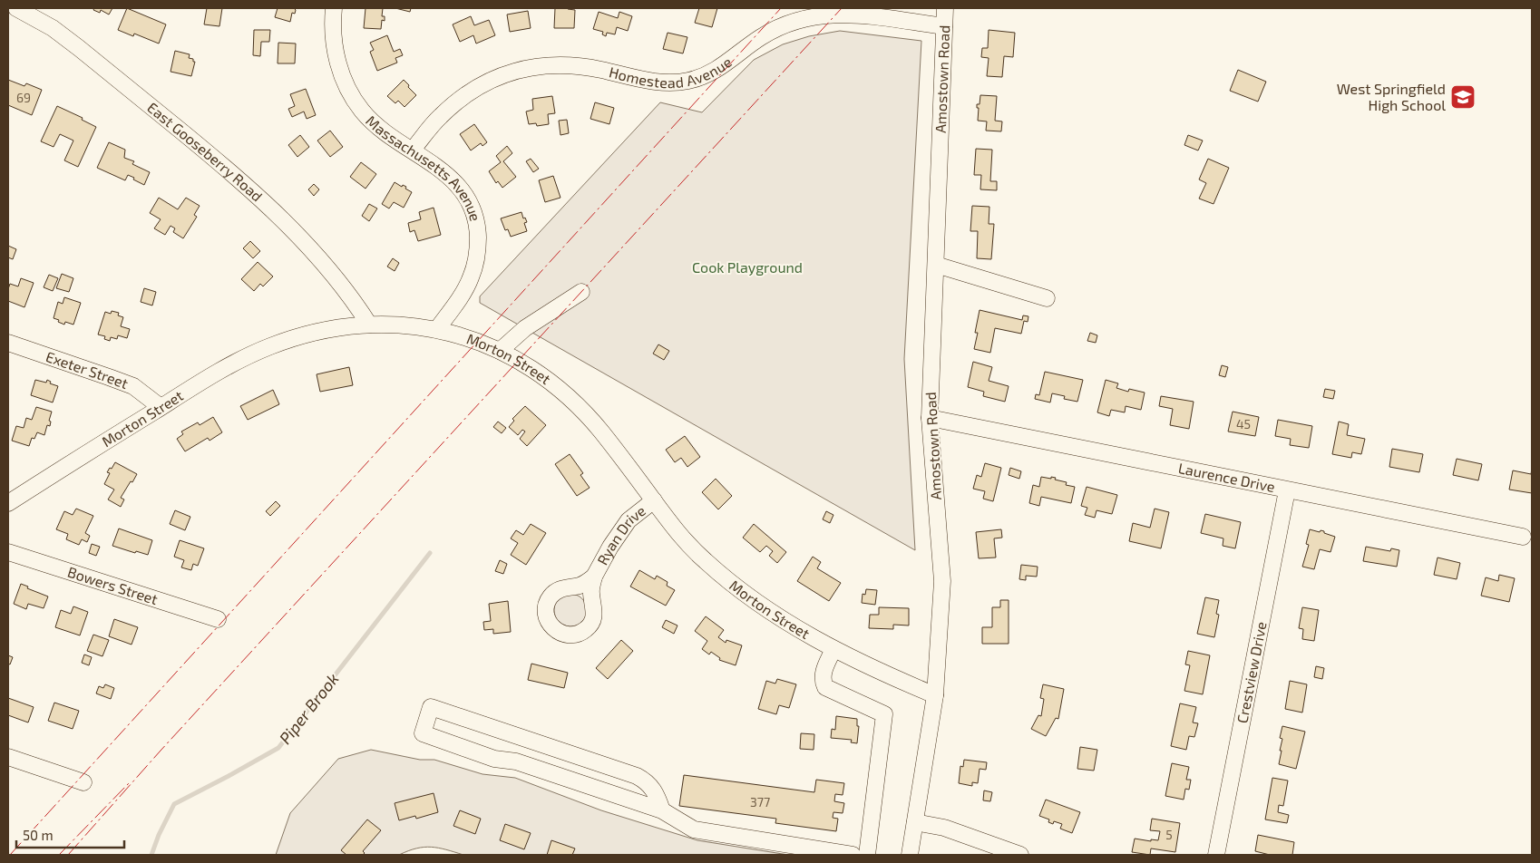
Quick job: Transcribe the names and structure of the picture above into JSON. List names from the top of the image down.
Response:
{
  "streets": {
    "street": [
      "Homestead Avenue",
      "Amostown Road",
      "East Gooseberry Road",
      "Massachusetts Avenue",
      "Morton Street",
      "Exeter Street",
      "Laurence Drive",
      "Ryan Drive",
      "Bowers Street",
      "Crestview Drive"
    ]
  },
  "crossings": [
    ["Homestead Avenue", "Amostown Road"],
    ["Homestead Avenue", "Massachusetts Avenue"],
    ["Amostown Road", "Morton Street"],
    ["Amostown Road", "Laurence Drive"],
    ["East Gooseberry Road", "Morton Street"],
    ["Massachusetts Avenue", "Morton Street"],
    ["Morton Street", "Exeter Street"],
    ["Morton Street", "Ryan Drive"],
    ["Laurence Drive", "Crestview Drive"]
  ],
  "water": ["Piper Brook"],
  "parks": ["Cook Playground"],
  "places": {
    "school or university": ["West Springfield High School"]
  },
  "house_numbers": [
    "69",
    "45",
    "377",
    "5"
  ],
  "scale_bar": "50 m"
}
